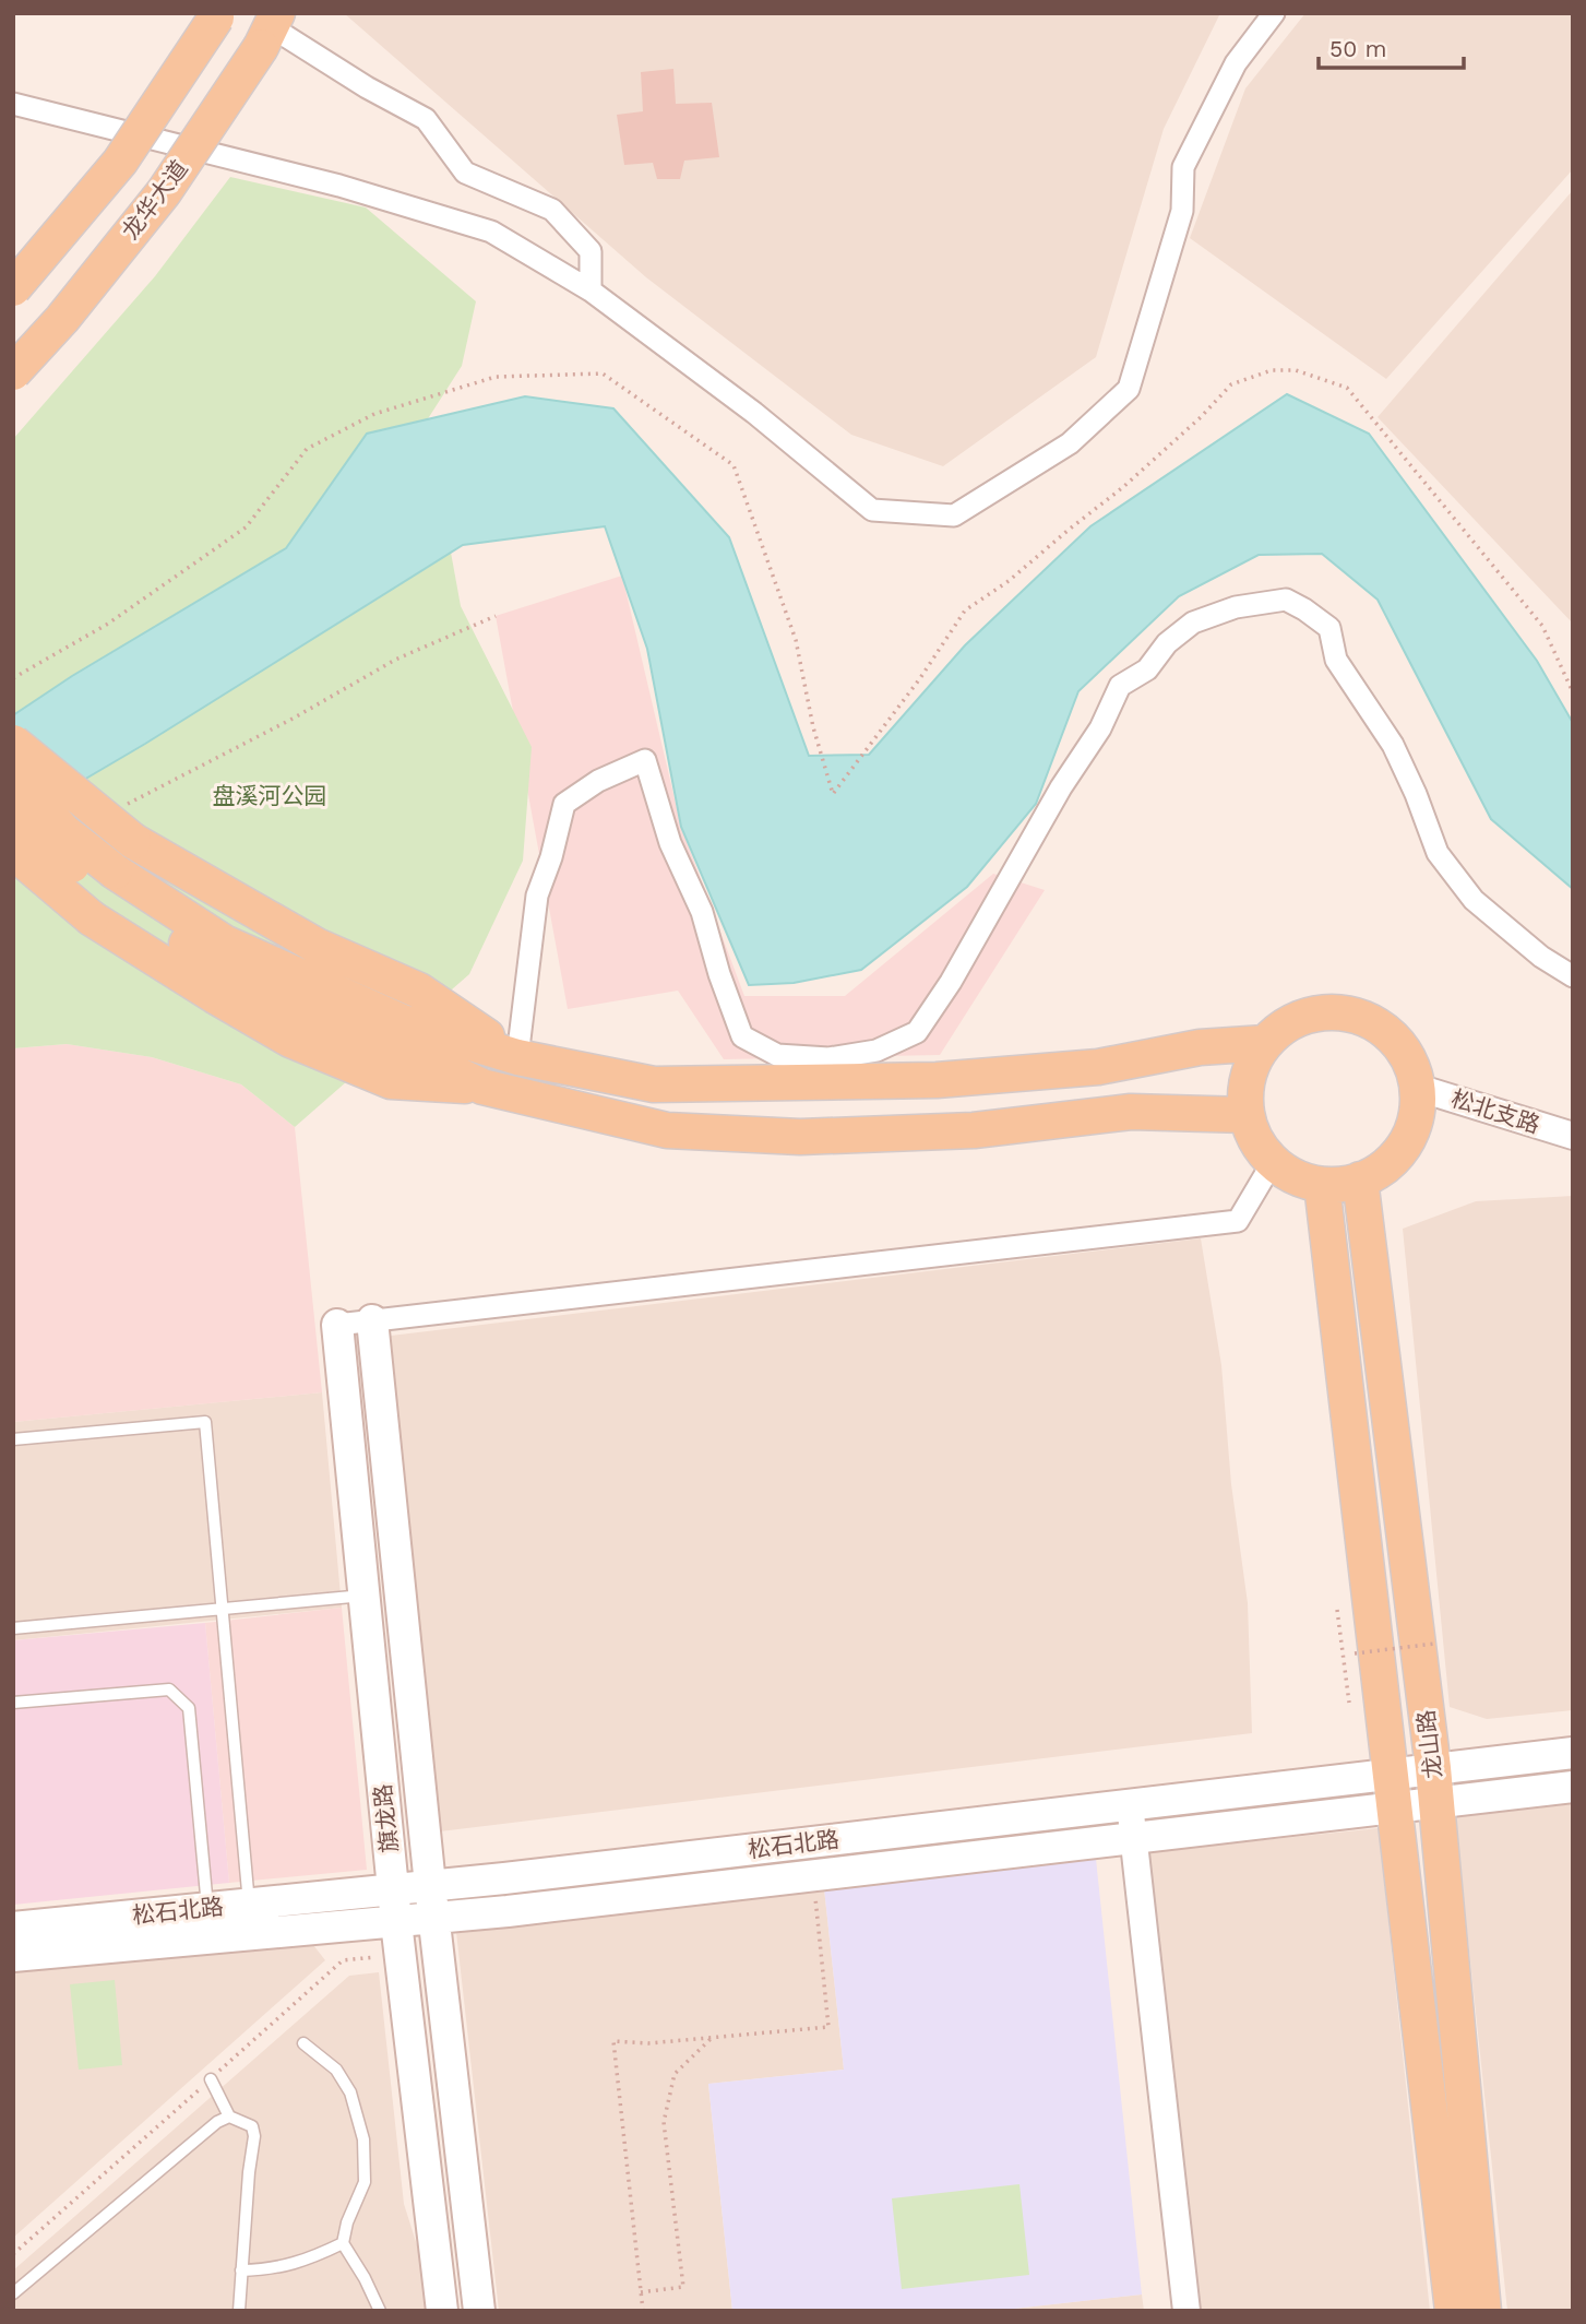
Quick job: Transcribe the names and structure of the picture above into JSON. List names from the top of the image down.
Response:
{
  "streets": {
    "main road": [
      "龙华大道",
      "龙山路",
      "旗龙路",
      "松石北路"
    ],
    "street": ["松北支路"]
  },
  "crossings": [
    ["松北支路", "龙山路"],
    ["龙山路", "松石北路"],
    ["旗龙路", "松石北路"]
  ],
  "parks": ["盘溪河公园"],
  "scale_bar": "50 m"
}
